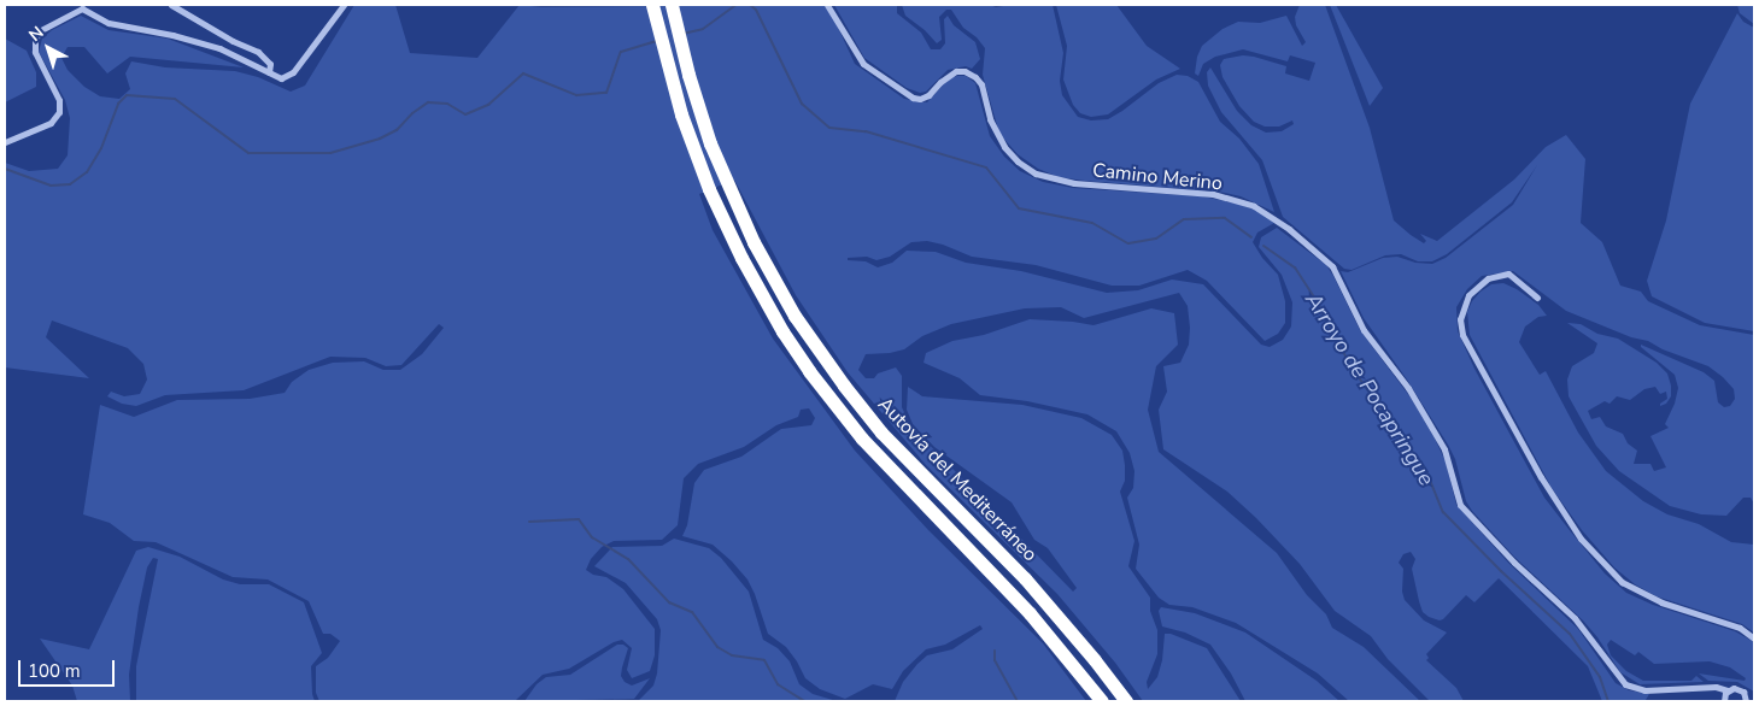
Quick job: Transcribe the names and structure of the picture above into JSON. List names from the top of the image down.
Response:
{
  "streets": {
    "highway": ["Autovía del Mediterráneo"],
    "street": ["Camino Merino"]
  },
  "water": ["Arroyo de Pocapringue"],
  "scale_bar": "100 m",
  "north": "top left"
}
